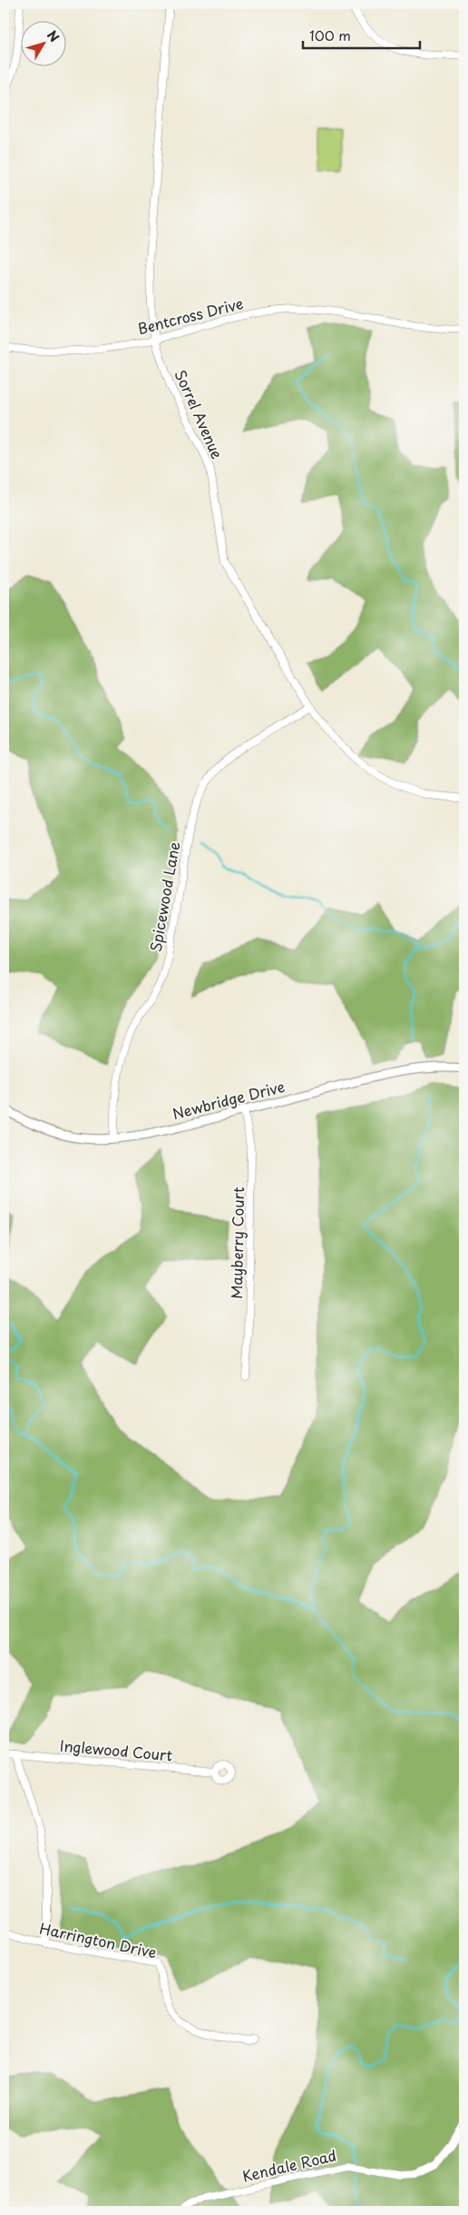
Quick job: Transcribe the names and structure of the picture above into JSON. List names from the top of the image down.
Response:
{
  "streets": {
    "street": [
      "Bentcross Drive",
      "Sorrel Avenue",
      "Spicewood Lane",
      "Newbridge Drive",
      "Mayberry Court",
      "Inglewood Court",
      "Harrington Drive",
      "Kendale Road"
    ]
  },
  "crossings": [
    ["Bentcross Drive", "Sorrel Avenue"],
    ["Sorrel Avenue", "Spicewood Lane"],
    ["Spicewood Lane", "Newbridge Drive"],
    ["Newbridge Drive", "Mayberry Court"]
  ],
  "scale_bar": "100 m",
  "north": "top right"
}
